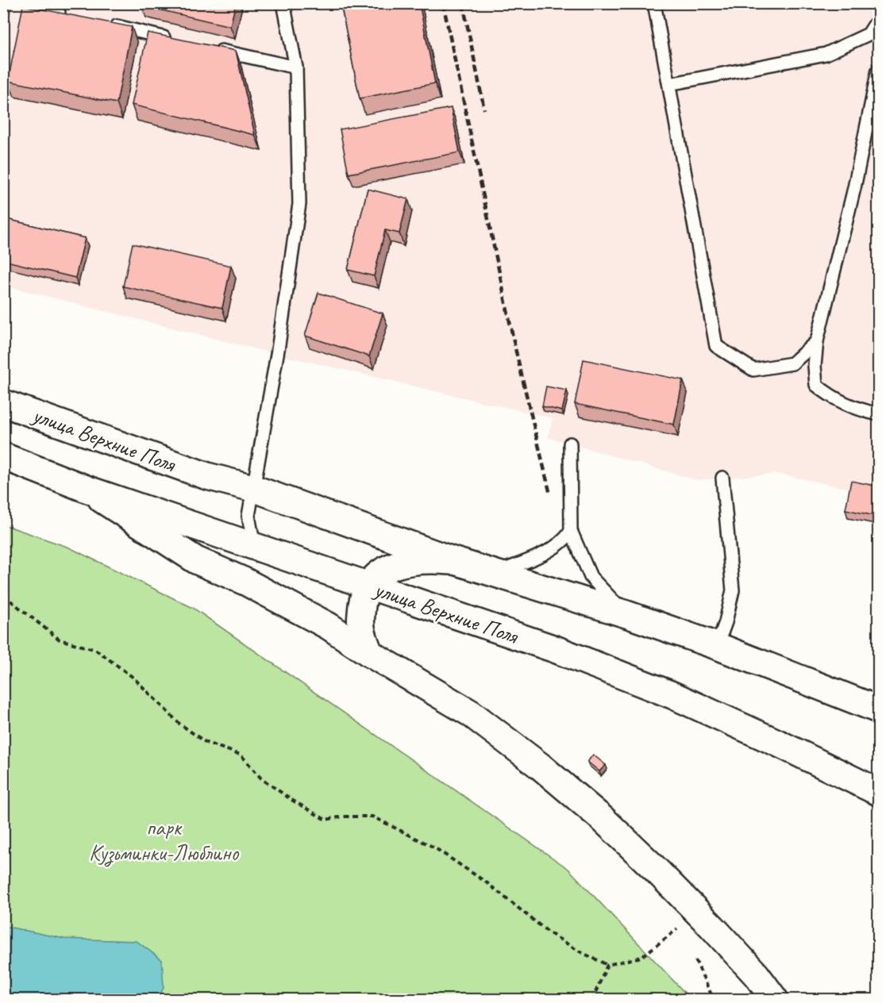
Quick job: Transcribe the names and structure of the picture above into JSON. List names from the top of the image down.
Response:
{
  "streets": {
    "main road": ["улица Верхние Поля"]
  },
  "parks": ["парк Кузьминки-Люблино"]
}
